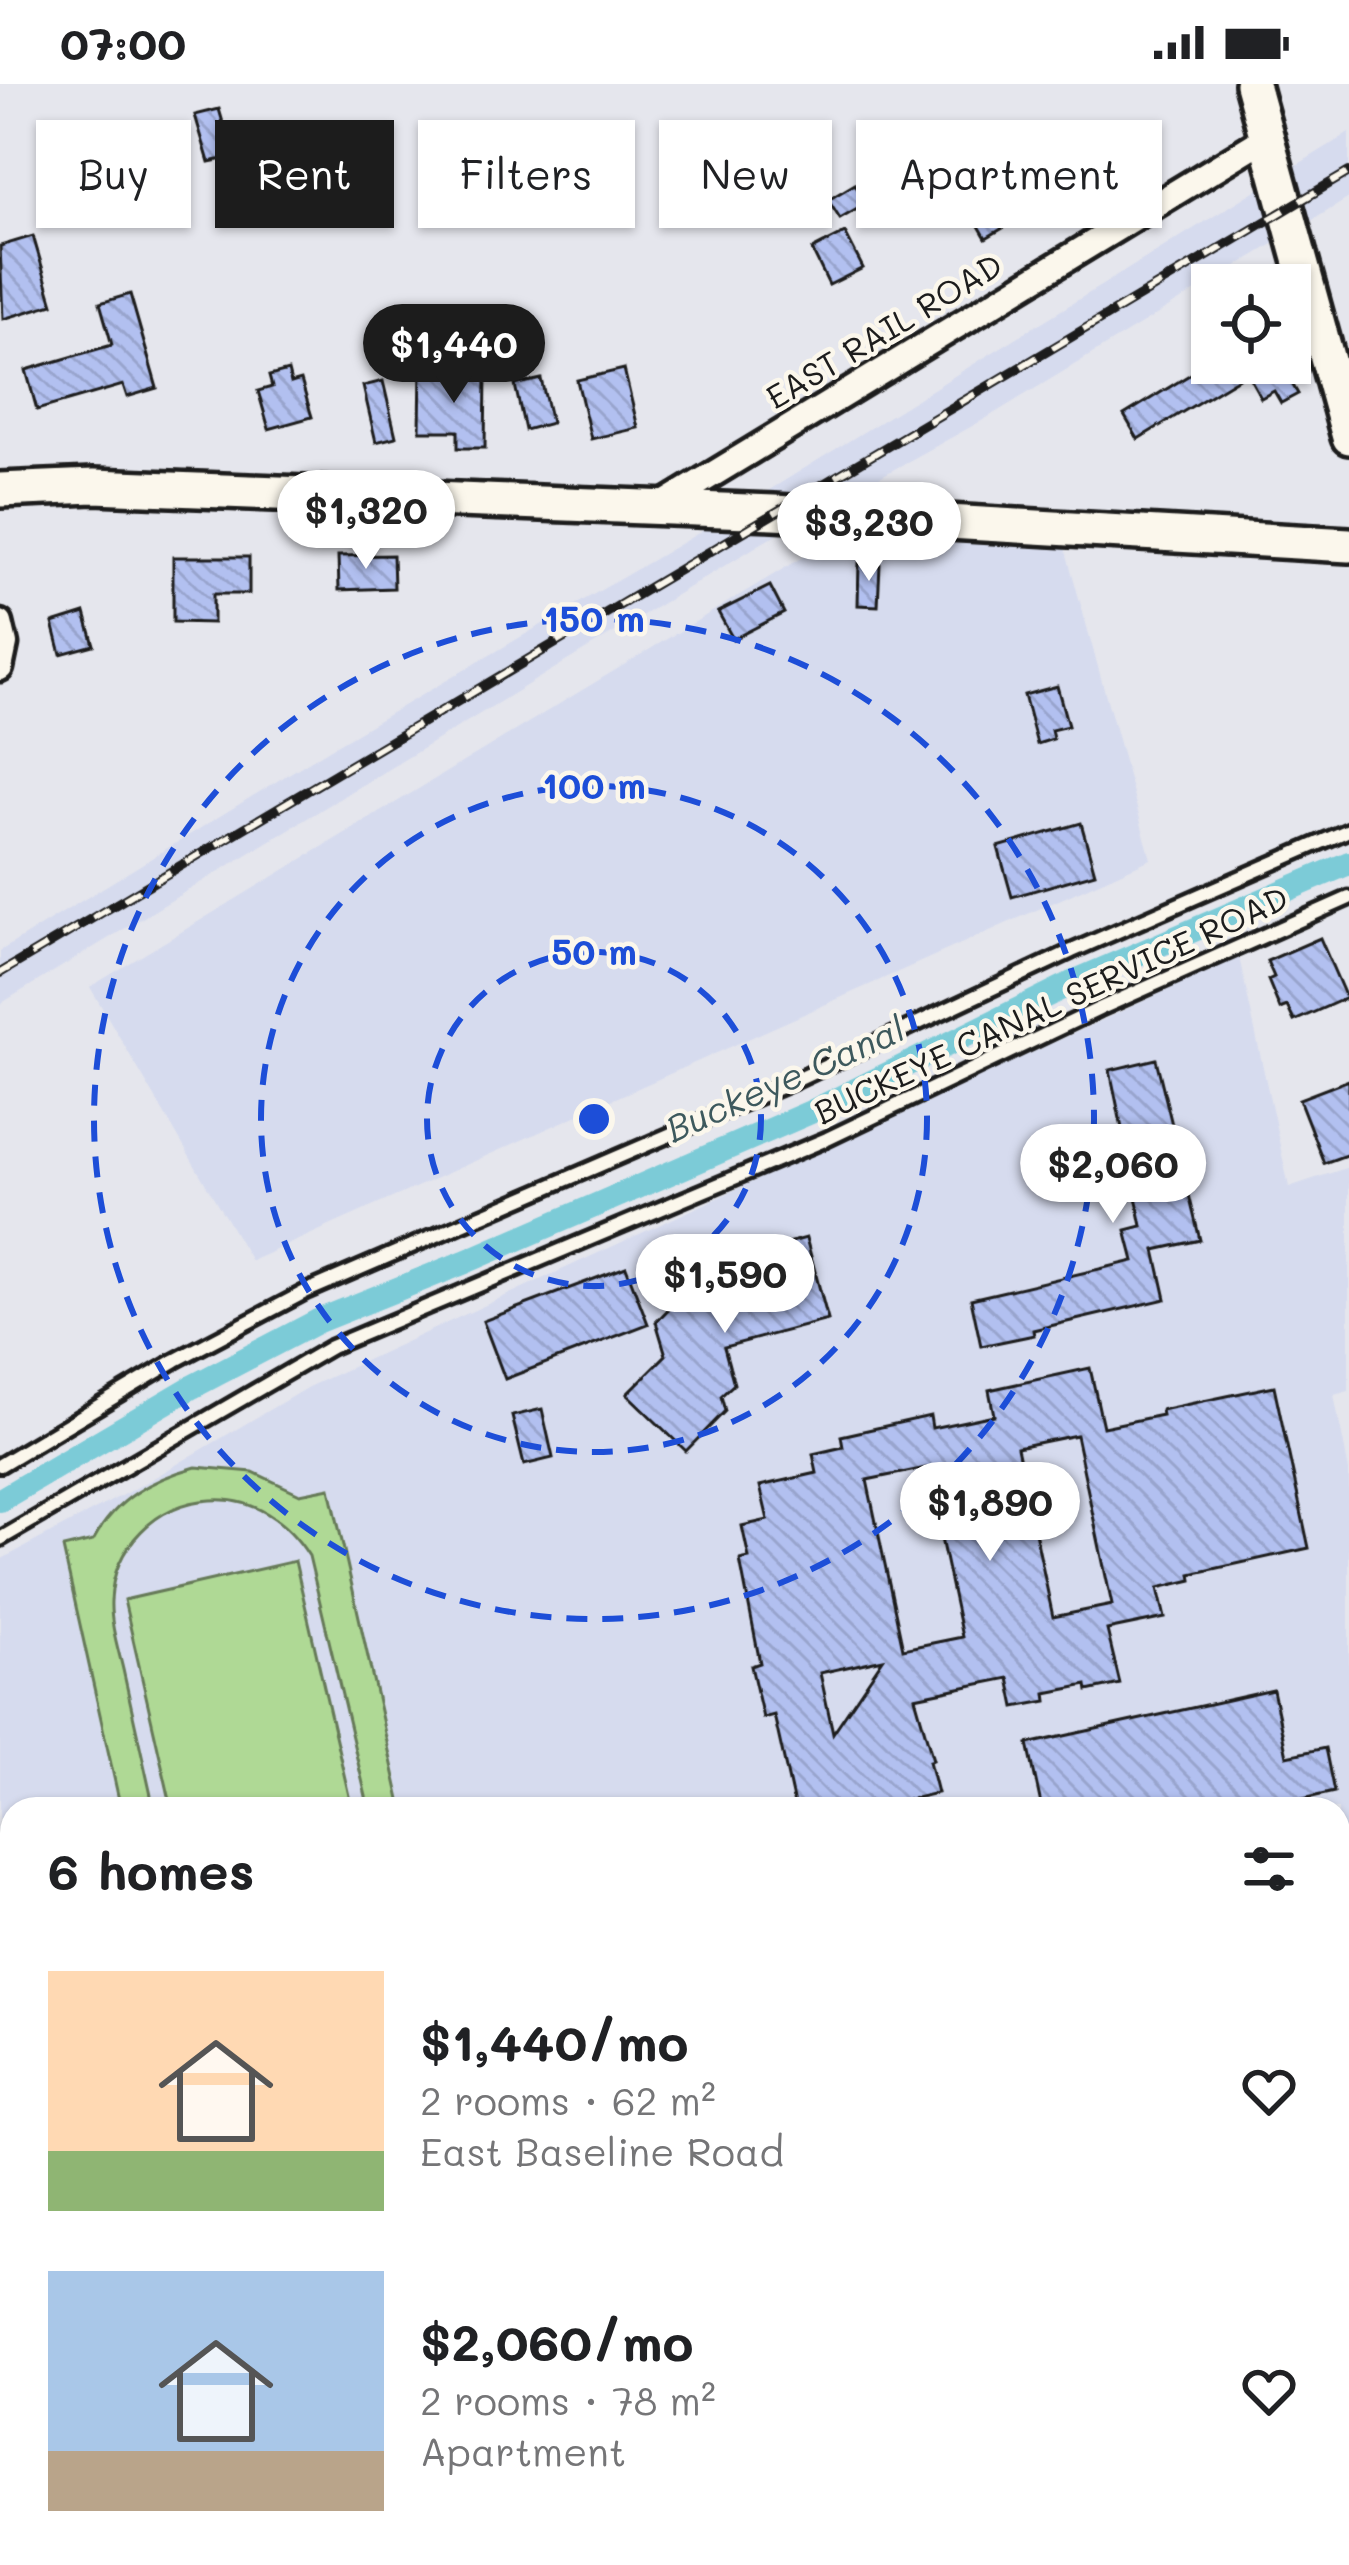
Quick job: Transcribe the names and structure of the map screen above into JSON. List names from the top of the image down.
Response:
{
  "streets": {
    "street": ["EAST RAIL ROAD"],
    "lane": ["BUCKEYE CANAL SERVICE ROAD"]
  },
  "water": ["Buckeye Canal"],
  "page": {
    "status": "07:00",
    "chip": [
      "Buy",
      "Rent",
      "Filters",
      "New",
      "Apartment"
    ],
    "price": [
      "$1,440",
      "$1,320",
      "$3,230",
      "$2,060",
      "$1,590",
      "$1,890"
    ],
    "heading": "6 homes",
    "list": [
      {
        "name": "$1,440/mo",
        "note": "2 rooms · 62 m² · East Baseline Road"
      },
      {
        "name": "$2,060/mo",
        "note": "2 rooms · 78 m² · Apartment"
      }
    ]
  },
  "rings": ["150 m", "100 m", "50 m"]
}
